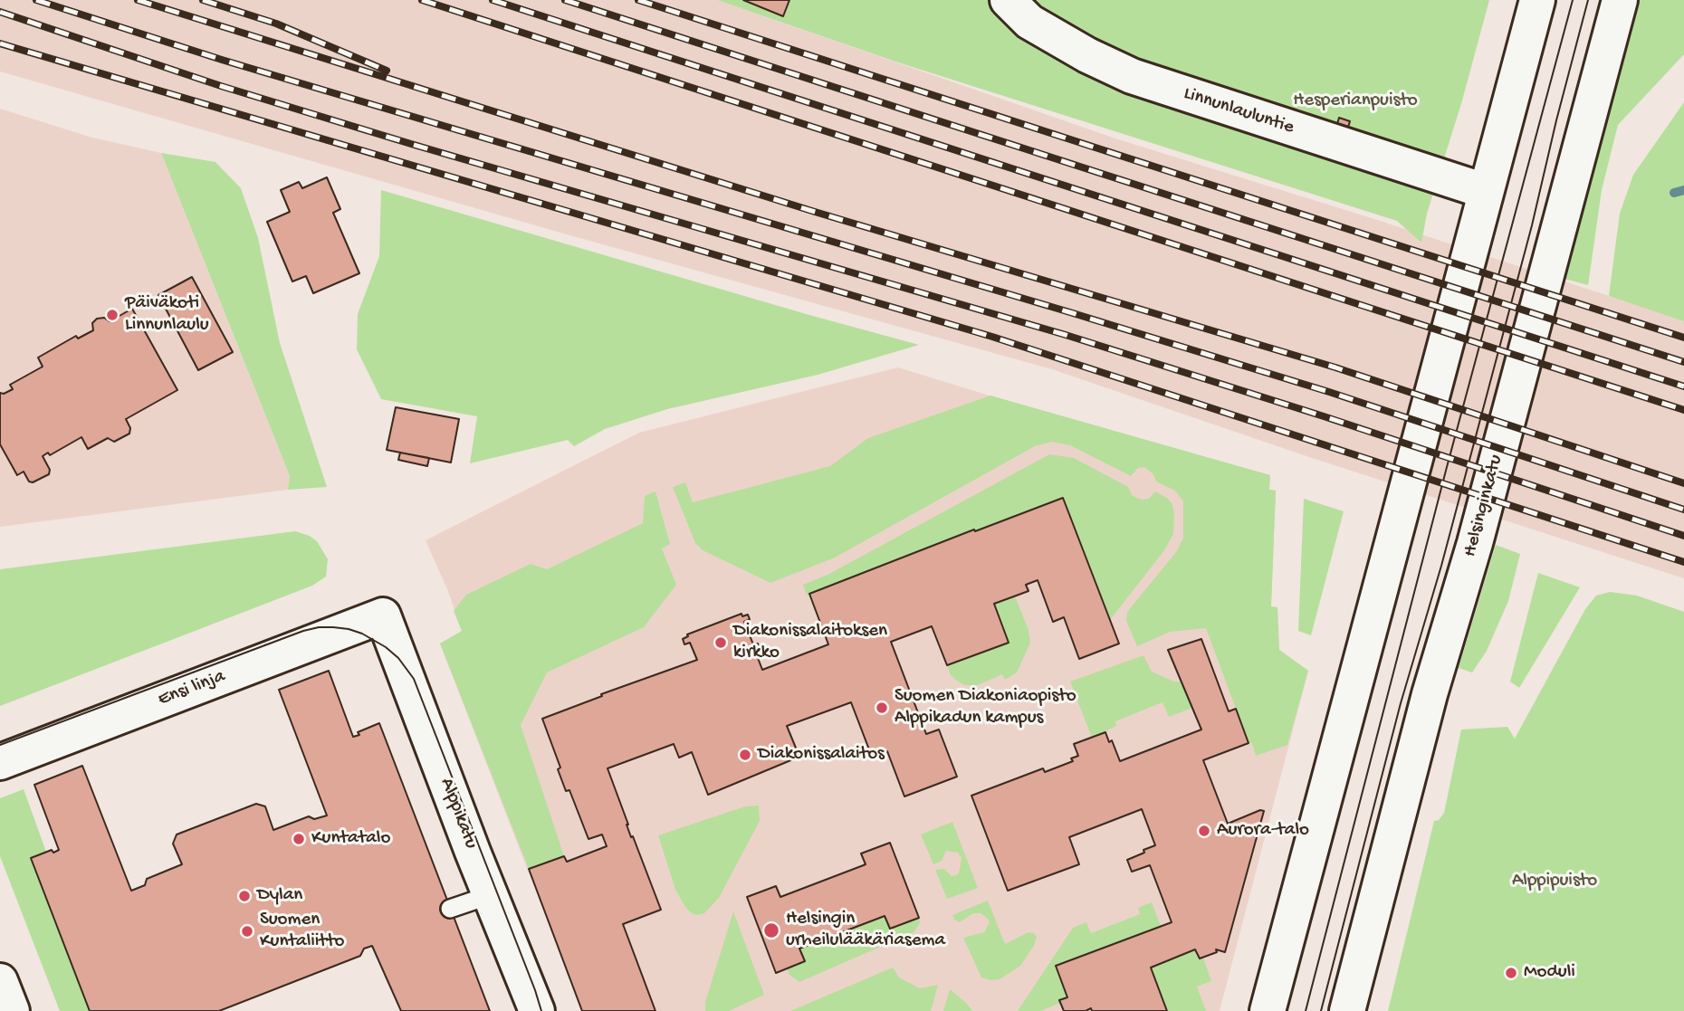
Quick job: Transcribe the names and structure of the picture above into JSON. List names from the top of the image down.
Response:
{
  "streets": {
    "main road": [
      "Linnunlauluntie",
      "Helsinginkatu",
      "Ensi linja",
      "Alppikatu"
    ]
  },
  "crossings": [
    ["Ensi linja", "Alppikatu"]
  ],
  "parks": ["Hesperianpuisto", "Alppipuisto"],
  "places": [
    "Päiväkoti Linnunlaulu",
    "Diakonissalaitoksen kirkko",
    "Suomen Diakoniaopisto Alppikadun kampus",
    "Diakonissalaitos",
    "Aurora-talo",
    "Kuntatalo",
    "Dylan",
    "Helsingin urheilulääkäriasema",
    "Suomen Kuntaliitto",
    "Moduli"
  ]
}
